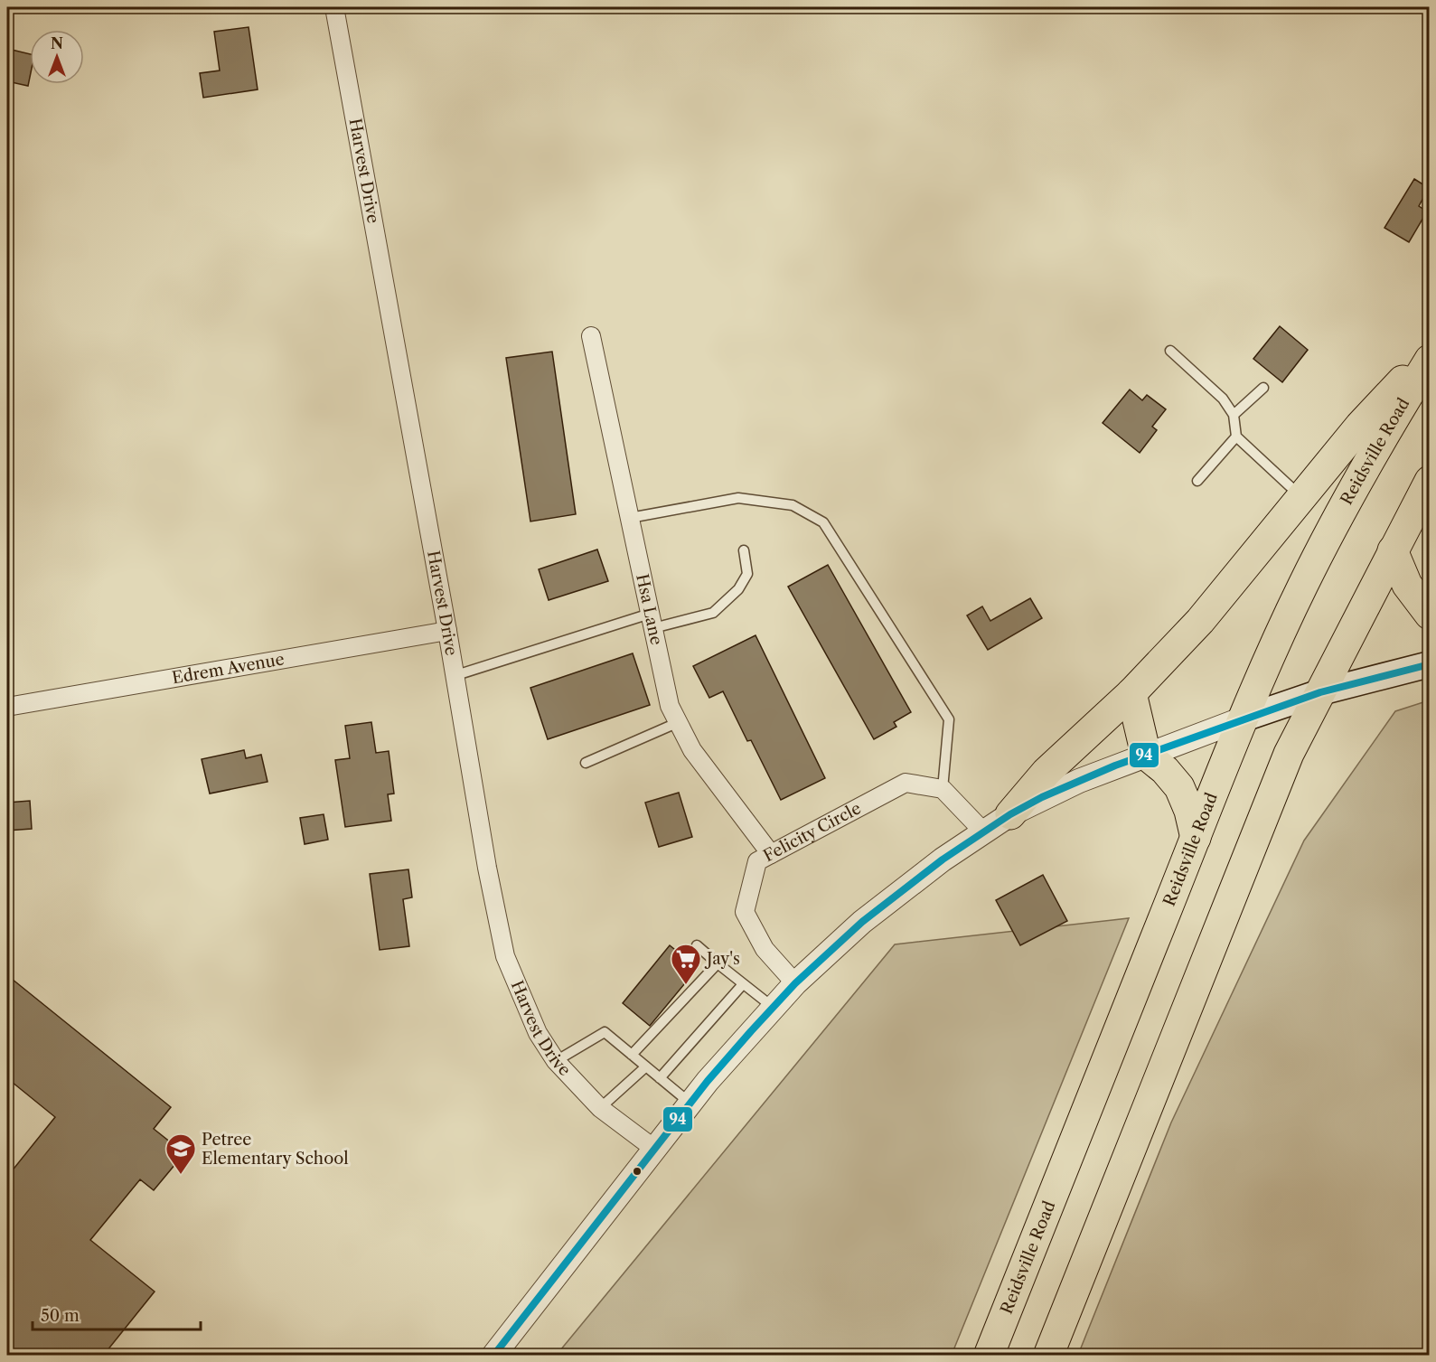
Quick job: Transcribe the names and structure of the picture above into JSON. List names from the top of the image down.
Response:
{
  "streets": {
    "highway": ["Reidsville Road"],
    "street": [
      "Harvest Drive",
      "Hsa Lane",
      "Edrem Avenue",
      "Felicity Circle"
    ]
  },
  "crossings": [
    ["Harvest Drive", "Edrem Avenue"],
    ["Hsa Lane", "Felicity Circle"]
  ],
  "places": {
    "supermarket": ["Jay's"],
    "school or university": ["Petree Elementary School"]
  },
  "lines": ["transit line 94"],
  "scale_bar": "50 m",
  "north": "top"
}
